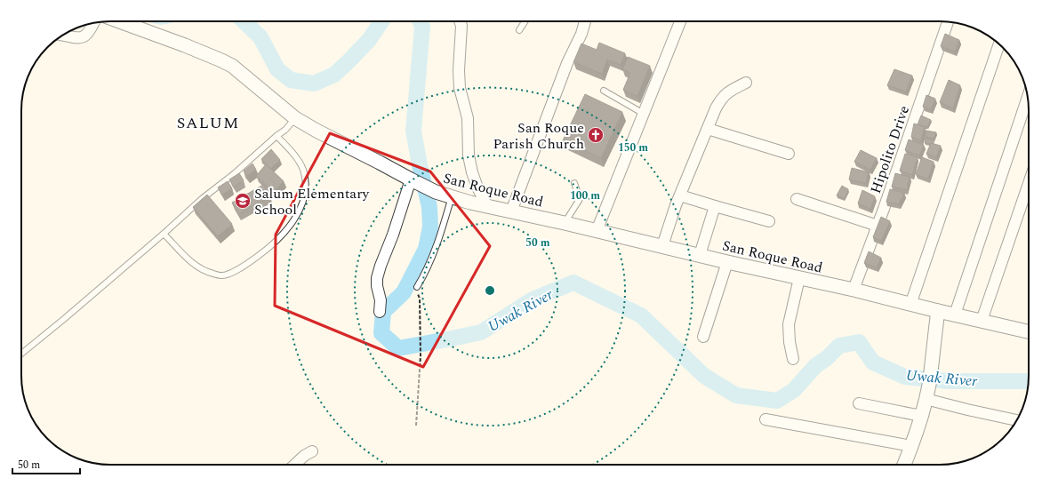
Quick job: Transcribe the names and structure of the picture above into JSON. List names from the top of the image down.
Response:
{
  "streets": {
    "street": ["Hipolito Drive", "San Roque Road"]
  },
  "crossings": [
    ["Hipolito Drive", "San Roque Road"]
  ],
  "districts": ["SALUM"],
  "water": ["Uwak River"],
  "places": {
    "church": ["San Roque Parish Church"],
    "school or university": ["Salum Elementary School"]
  },
  "scale_bar": "50 m",
  "rings": ["150 m", "100 m", "50 m"]
}
